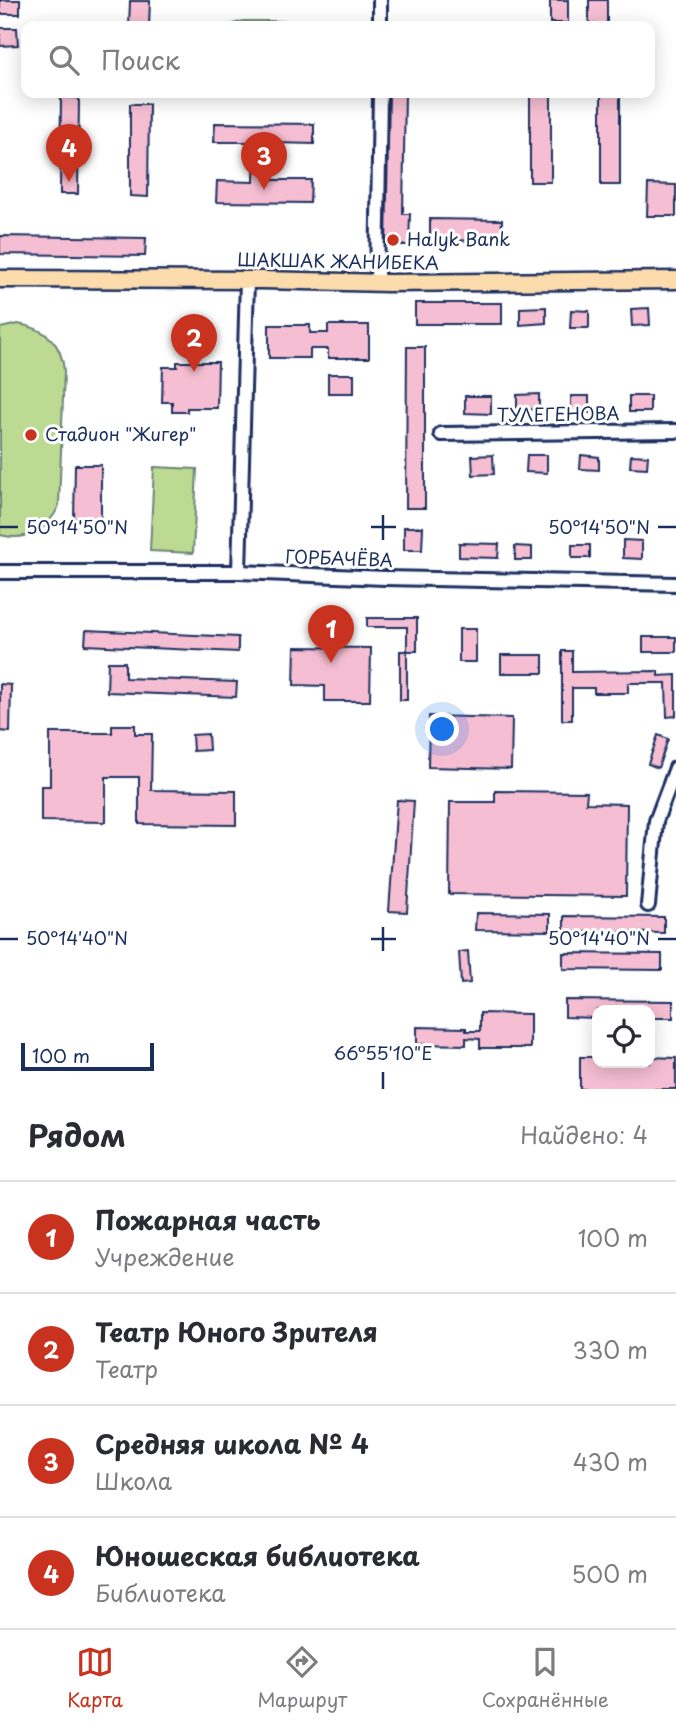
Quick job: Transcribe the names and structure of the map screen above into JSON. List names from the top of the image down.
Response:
{
  "streets": {
    "main road": ["ШАКШАК ЖАНИБЕКА"],
    "street": ["ТУЛЕГЕНОВА", "ГОРБАЧЁВА"]
  },
  "places": ["Halyk Bank", "Стадион \"Жигер\""],
  "scale_bar": "100 m",
  "page": {
    "search": "Поиск",
    "pins": [
      "4",
      "3",
      "2",
      "1"
    ],
    "scale": "100 m",
    "heading": ["Рядом", "Найдено: 4"],
    "list": [
      {
        "mark": "1",
        "name": "Пожарная часть",
        "note": "Учреждение",
        "value": "100 m"
      },
      {
        "mark": "2",
        "name": "Театр Юного Зрителя",
        "note": "Театр",
        "value": "330 m"
      },
      {
        "mark": "3",
        "name": "Средняя школа № 4",
        "note": "Школа",
        "value": "430 m"
      },
      {
        "mark": "4",
        "name": "Юношеская библиотека",
        "note": "Библиотека",
        "value": "500 m"
      }
    ],
    "nav": ["Карта", "Маршрут", "Сохранённые"]
  },
  "coordinates": ["50°14'50\"N", "50°14'40\"N", "66°55'10\"E"]
}
